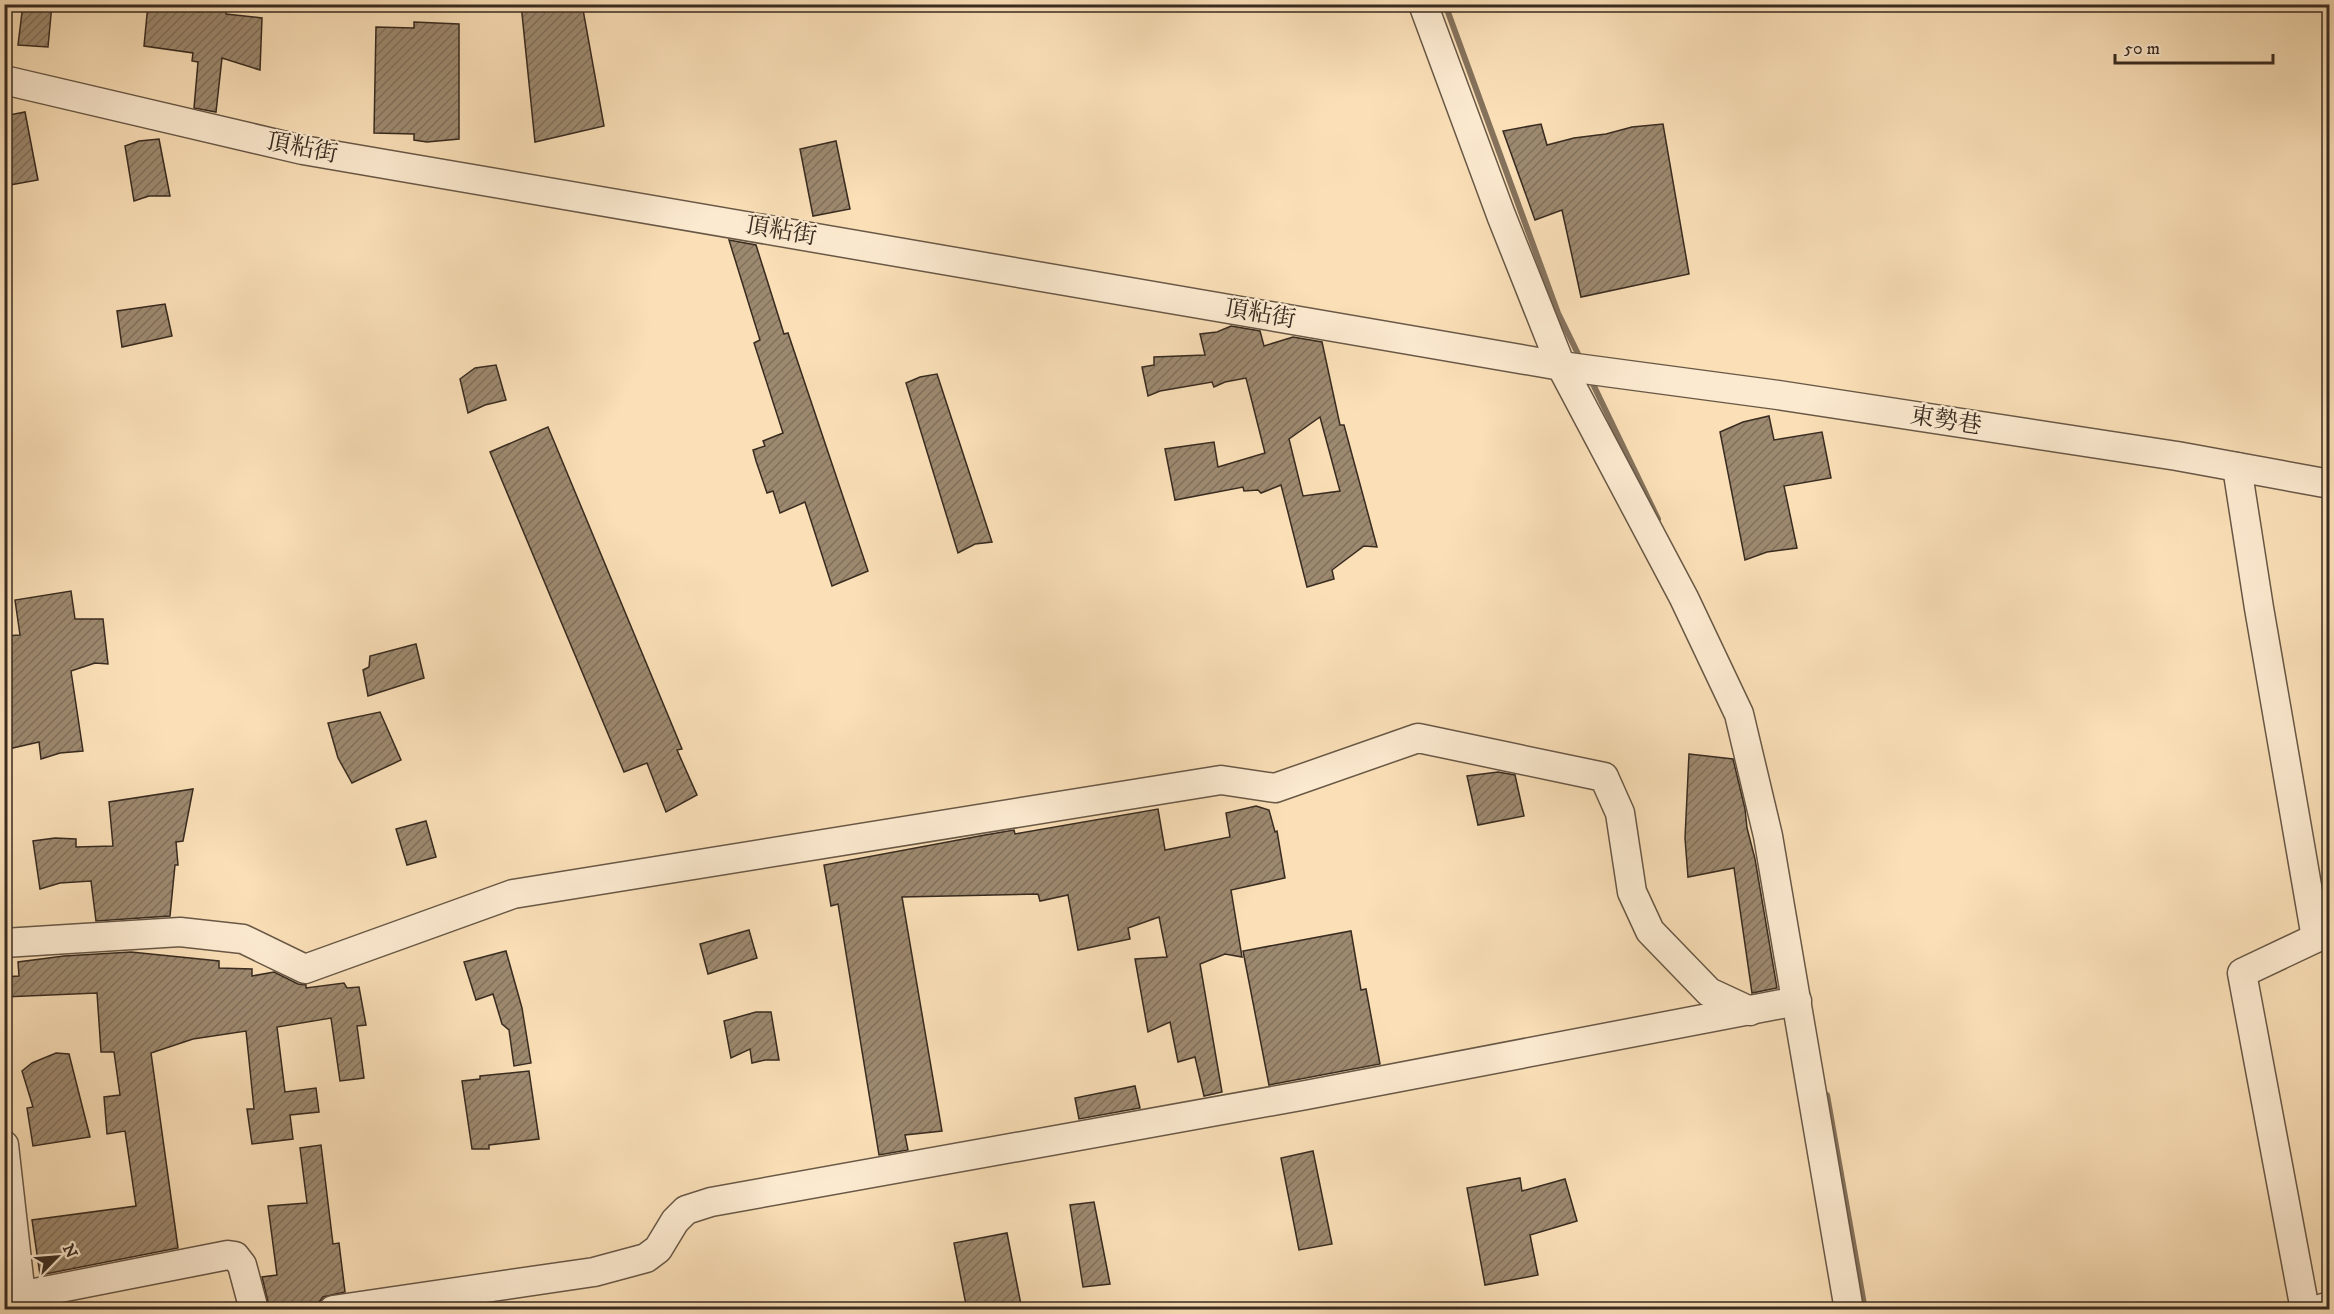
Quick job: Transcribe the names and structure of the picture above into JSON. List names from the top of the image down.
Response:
{
  "streets": {
    "street": ["頂粘街", "東勢巷"]
  },
  "crossings": [
    ["頂粘街", "東勢巷"]
  ],
  "scale_bar": "50 m",
  "north": "top right"
}
